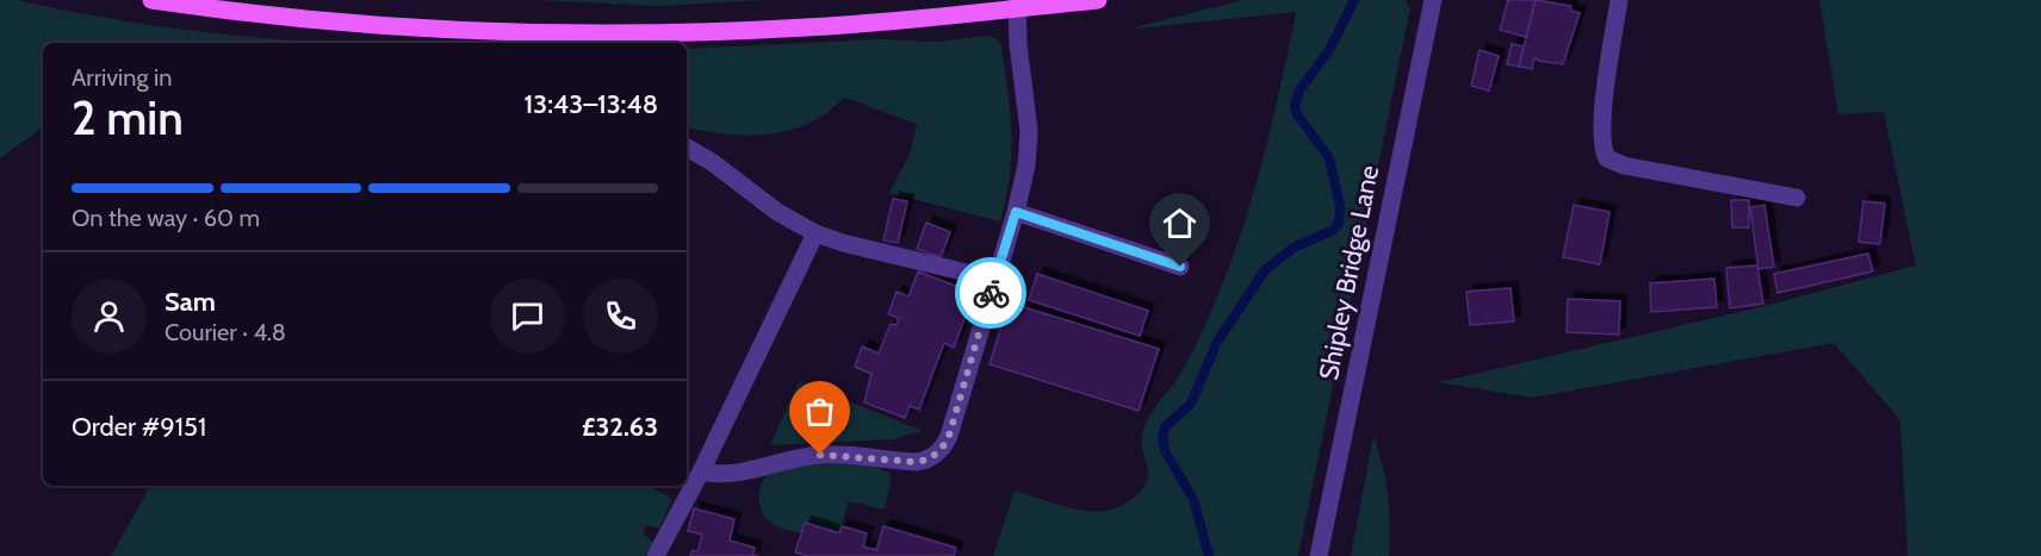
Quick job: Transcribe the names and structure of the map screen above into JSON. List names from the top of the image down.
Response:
{
  "streets": {
    "street": ["Shipley Bridge Lane"]
  },
  "page": {
    "heading": ["2 min", "Arriving in", "13:43–13:48"],
    "panel": [
      "Sam",
      "Courier · 4.8",
      "Order #9151",
      "£32.63"
    ],
    "bar": "On the way · 60 m"
  }
}
